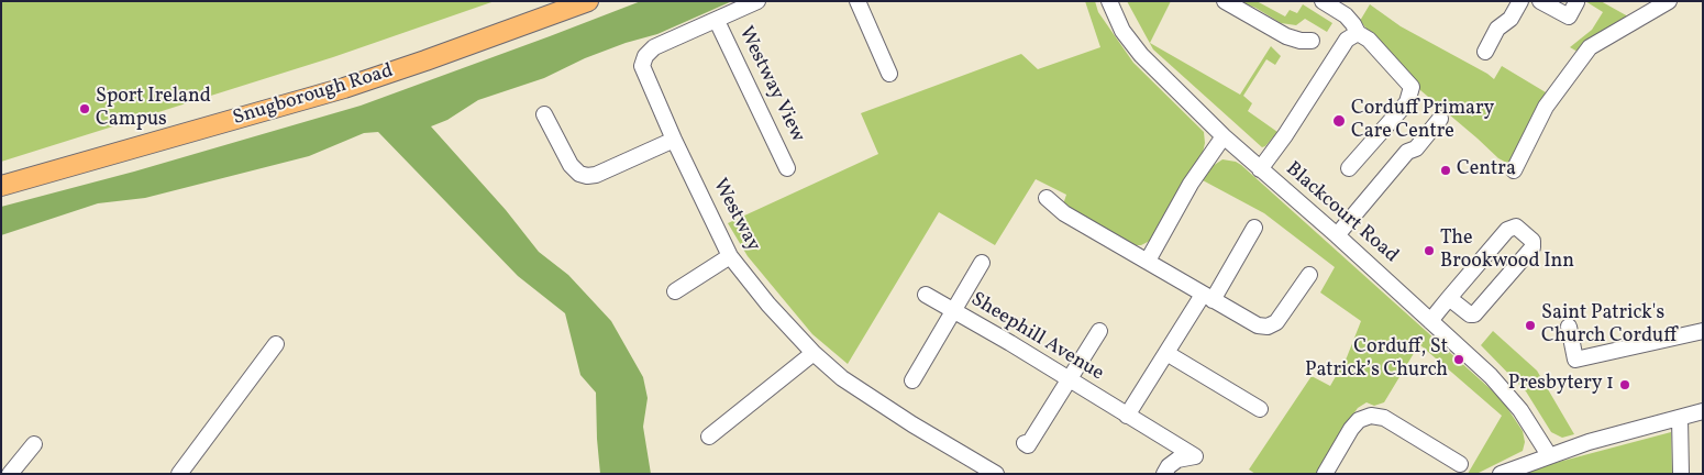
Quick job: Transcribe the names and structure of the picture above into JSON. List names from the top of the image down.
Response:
{
  "streets": {
    "main road": ["Snugborough Road"],
    "street": [
      "Westway View",
      "Blackcourt Road",
      "Westway",
      "Sheephill Avenue"
    ]
  },
  "crossings": [
    ["Westway View", "Westway"]
  ],
  "places": [
    "Sport Ireland Campus",
    "Corduff Primary Care Centre",
    "Centra",
    "The Brookwood Inn",
    "Saint Patrick's Church Corduff",
    "Corduff, St Patrick’s Church",
    "Presbytery 1"
  ]
}
